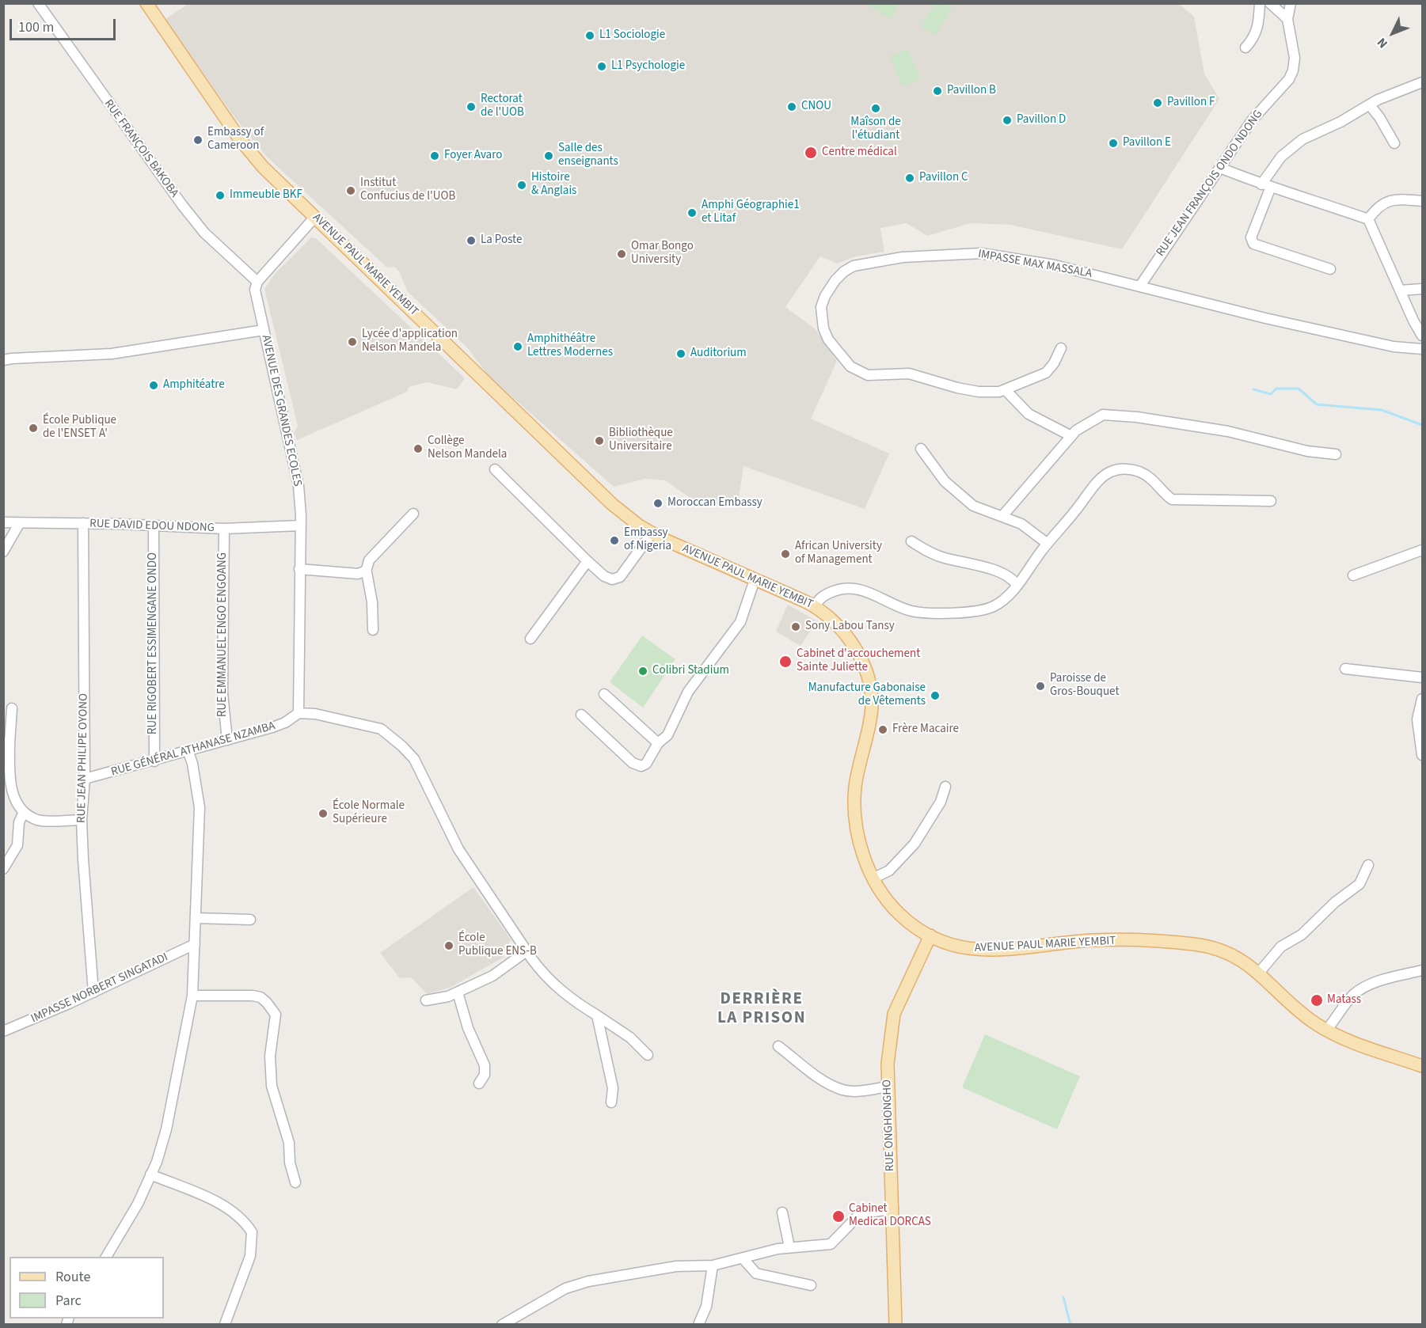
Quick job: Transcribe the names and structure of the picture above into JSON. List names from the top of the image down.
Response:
{
  "streets": {
    "main road": ["AVENUE PAUL MARIE YEMBIT", "RUE ONGHONGHO"],
    "street": [
      "RUE FRANÇOIS BAKOBA",
      "RUE JEAN FRANÇOIS ONDO NDONG",
      "IMPASSE MAX MASSALA",
      "AVENUE DES GRANDES ECOLES",
      "RUE DAVID EDOU NDONG",
      "RUE EMMANUEL ENGO ENGOANG",
      "RUE RIGOBERT ESSIMENGANE ONDO",
      "RUE GÉNÉRAL ATHANASE NZAMBA",
      "RUE JEAN PHILIPE OYONO",
      "IMPASSE NORBERT SINGATADI"
    ]
  },
  "crossings": [
    ["RUE FRANÇOIS BAKOBA", "AVENUE DES GRANDES ECOLES"],
    ["RUE JEAN FRANÇOIS ONDO NDONG", "IMPASSE MAX MASSALA"],
    ["AVENUE PAUL MARIE YEMBIT", "RUE ONGHONGHO"],
    ["AVENUE DES GRANDES ECOLES", "RUE DAVID EDOU NDONG"],
    ["AVENUE DES GRANDES ECOLES", "RUE GÉNÉRAL ATHANASE NZAMBA"],
    ["RUE DAVID EDOU NDONG", "RUE EMMANUEL ENGO ENGOANG"],
    ["RUE DAVID EDOU NDONG", "RUE RIGOBERT ESSIMENGANE ONDO"],
    ["RUE DAVID EDOU NDONG", "RUE JEAN PHILIPE OYONO"],
    ["RUE EMMANUEL ENGO ENGOANG", "RUE GÉNÉRAL ATHANASE NZAMBA"],
    ["RUE RIGOBERT ESSIMENGANE ONDO", "RUE GÉNÉRAL ATHANASE NZAMBA"],
    ["RUE GÉNÉRAL ATHANASE NZAMBA", "RUE JEAN PHILIPE OYONO"],
    ["RUE JEAN PHILIPE OYONO", "IMPASSE NORBERT SINGATADI"]
  ],
  "districts": ["DERRIÈRE LA PRISON"],
  "places": [
    "L1 Sociologie",
    "L1 Psychologie",
    "Pavillon B",
    "Pavillon F",
    "Rectorat de l'UOB",
    "CNOU",
    "Maîson de l'étudiant",
    "Pavillon D",
    "Embassy of Cameroon",
    "Pavillon E",
    "Centre médical",
    "Foyer Avaro",
    "Salle des enseignants",
    "Pavillon C",
    "Histoire & Anglais",
    "Institut Confucius de l'UOB",
    "Immeuble BKF",
    "Amphi Géographie1 et Litaf",
    "La Poste",
    "Omar Bongo University",
    "Lycée d'application Nelson Mandela",
    "Amphithéâtre Lettres Modernes",
    "Auditorium",
    "Amphitéatre",
    "École Publique de l'ENSET A'",
    "Bibliothèque Universitaire",
    "Collège Nelson Mandela",
    "Moroccan Embassy",
    "Embassy of Nigeria",
    "African University of Management",
    "Sony Labou Tansy",
    "Cabinet d'accouchement Sainte Juliette",
    "Colibri Stadium",
    "Paroisse de Gros-Bouquet",
    "Manufacture Gabonaise de Vêtements",
    "Frère Macaire",
    "École Normale Supérieure",
    "École Publique ENS-B",
    "Matass",
    "Cabinet Medical DORCAS"
  ],
  "legend": ["Route", "Parc"],
  "scale_bar": "100 m",
  "north": "bottom left"
}
